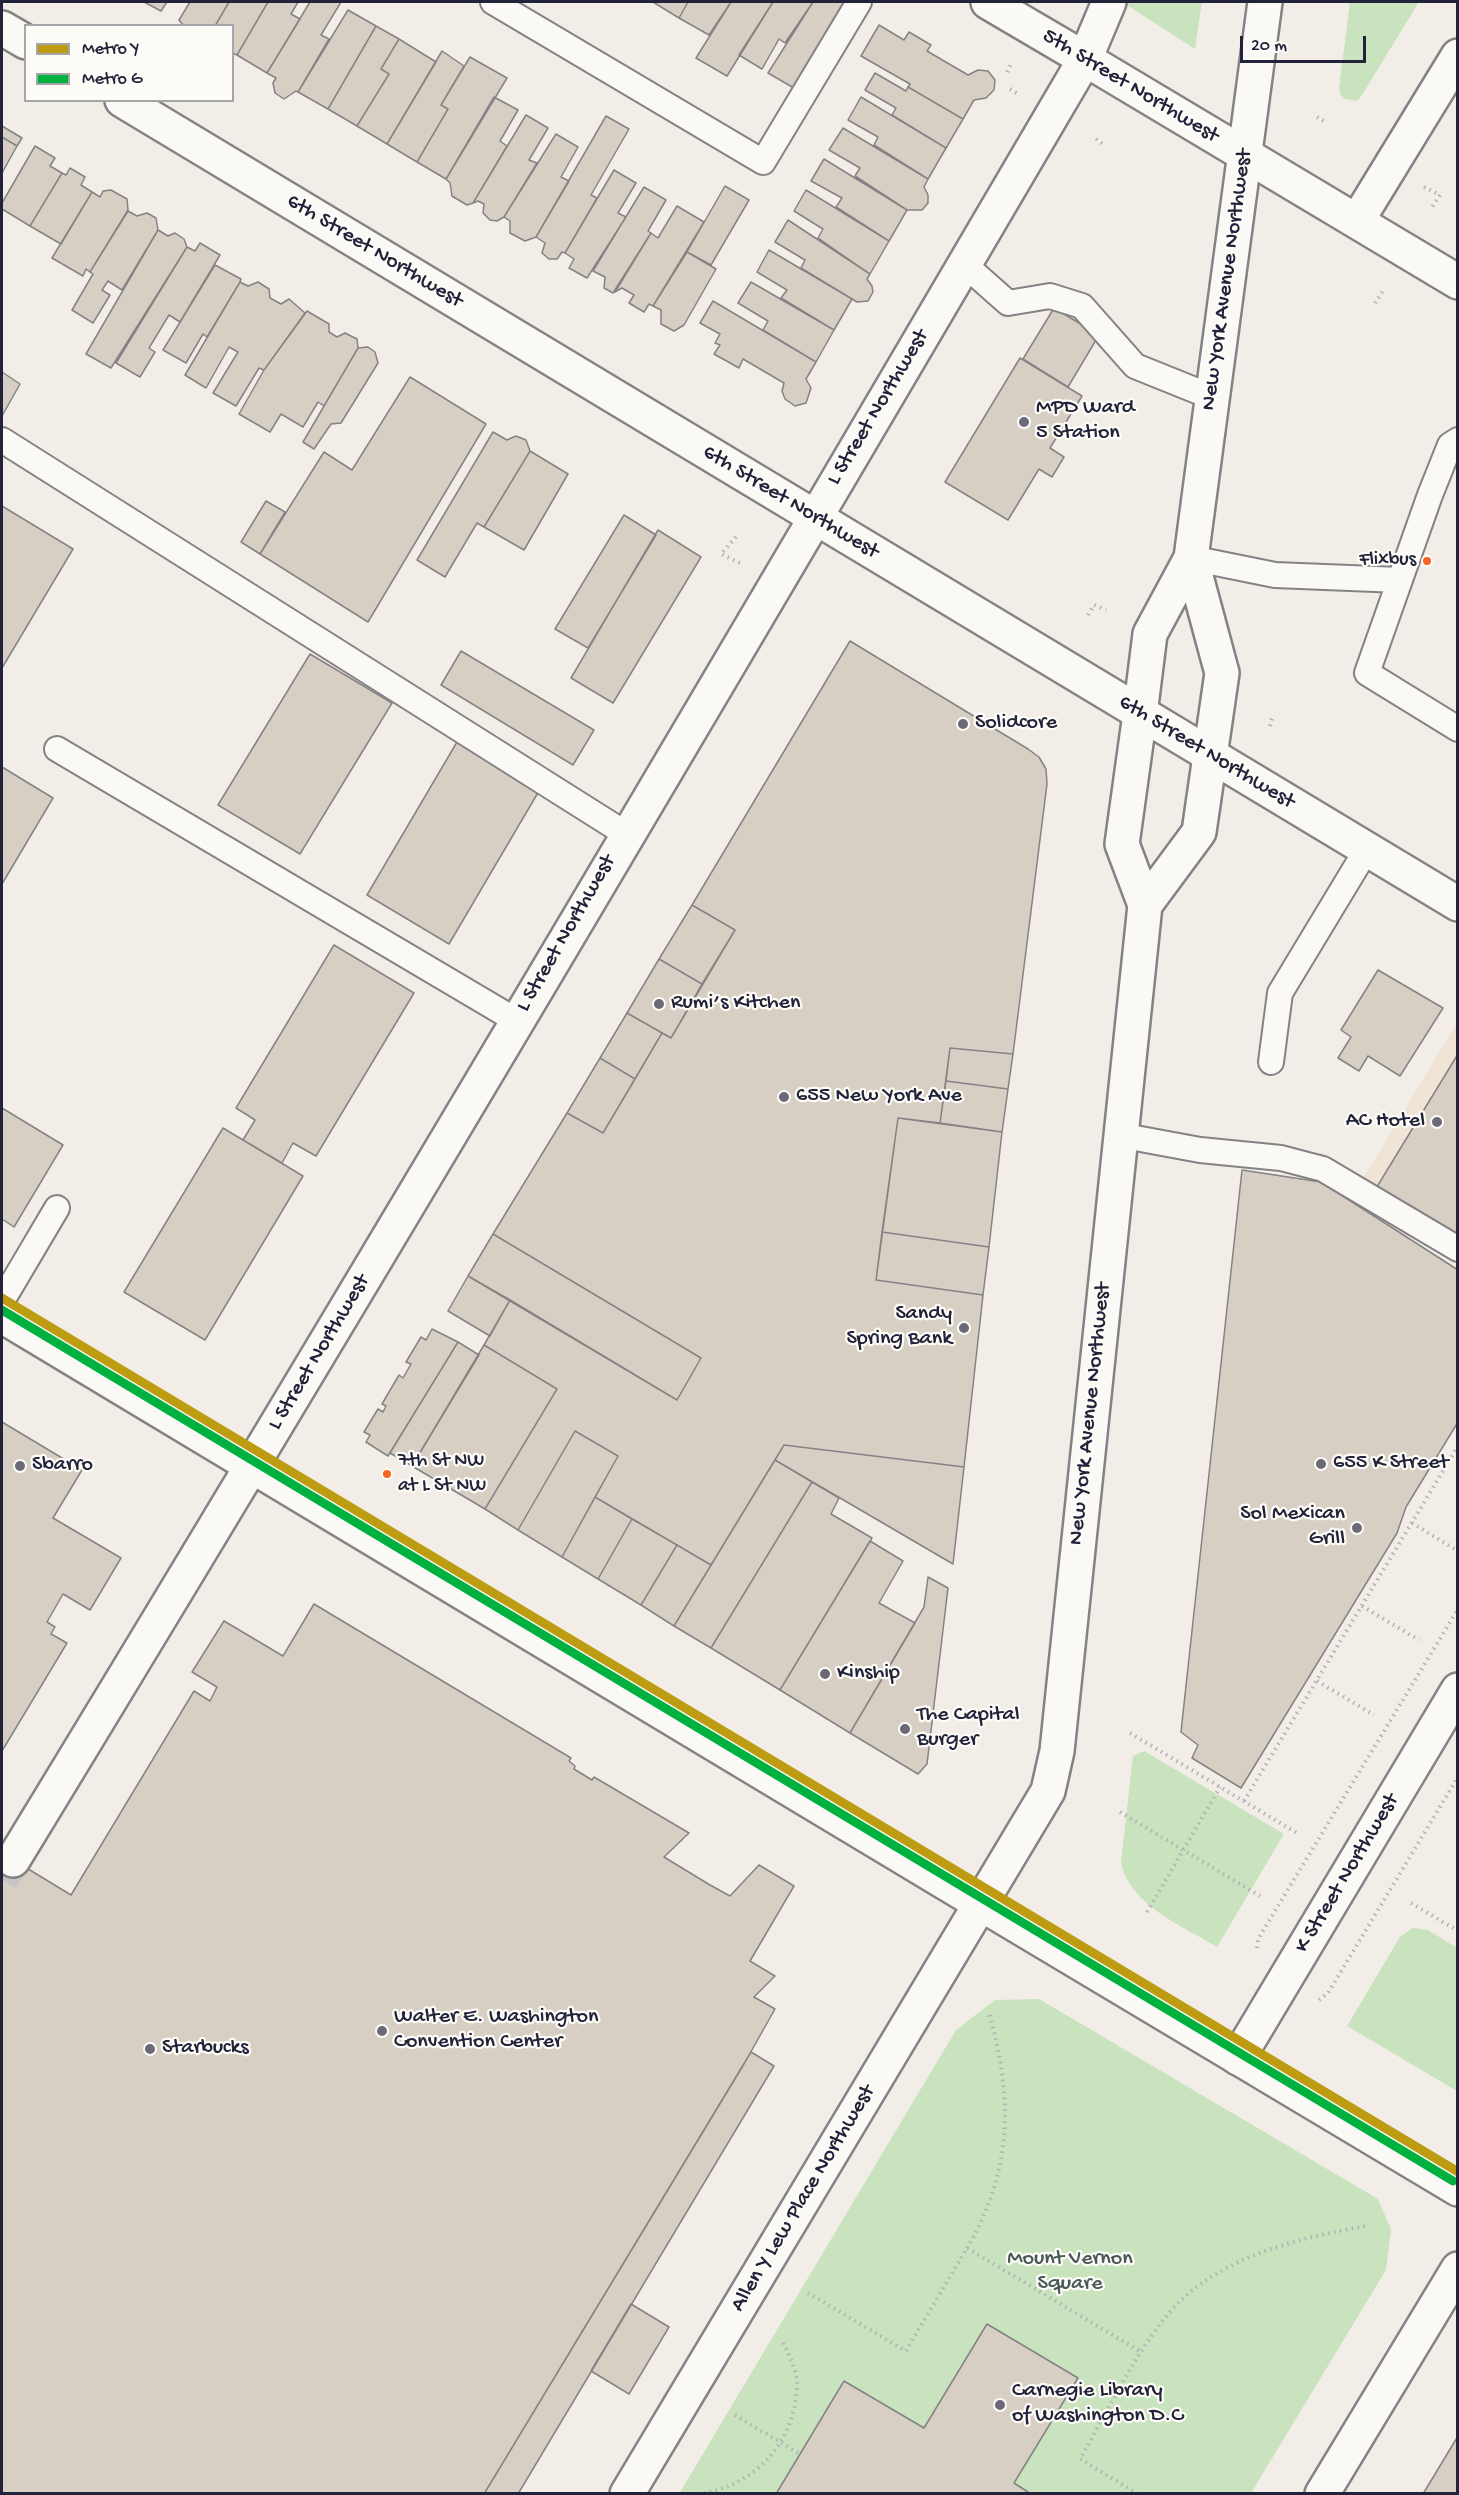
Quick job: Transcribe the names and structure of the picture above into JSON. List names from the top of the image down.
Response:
{
  "streets": {
    "main road": [
      "5th Street Northwest",
      "6th Street Northwest",
      "New York Avenue Northwest",
      "L Street Northwest",
      "K Street Northwest",
      "Allen Y Lew Place Northwest"
    ]
  },
  "crossings": [
    ["5th Street Northwest", "New York Avenue Northwest"],
    ["5th Street Northwest", "L Street Northwest"],
    ["6th Street Northwest", "New York Avenue Northwest"],
    ["6th Street Northwest", "L Street Northwest"],
    ["New York Avenue Northwest", "Allen Y Lew Place Northwest"]
  ],
  "parks": ["Mount Vernon Square"],
  "places": [
    "MPD Ward 5 Station",
    "Flixbus",
    "Solidcore",
    "Rumi’s Kitchen",
    "655 New York Ave",
    "AC Hotel",
    "Sandy Spring Bank",
    "655 K Street",
    "Sbarro",
    "7th St NW at L St NW",
    "Sol Mexican Grill",
    "Kinship",
    "The Capital Burger",
    "Walter E. Washington Convention Center",
    "Starbucks",
    "Carnegie Library of Washington D.C"
  ],
  "lines": ["metro line Y", "metro line G"],
  "legend": ["Metro Y", "Metro G"],
  "scale_bar": "20 m"
}
